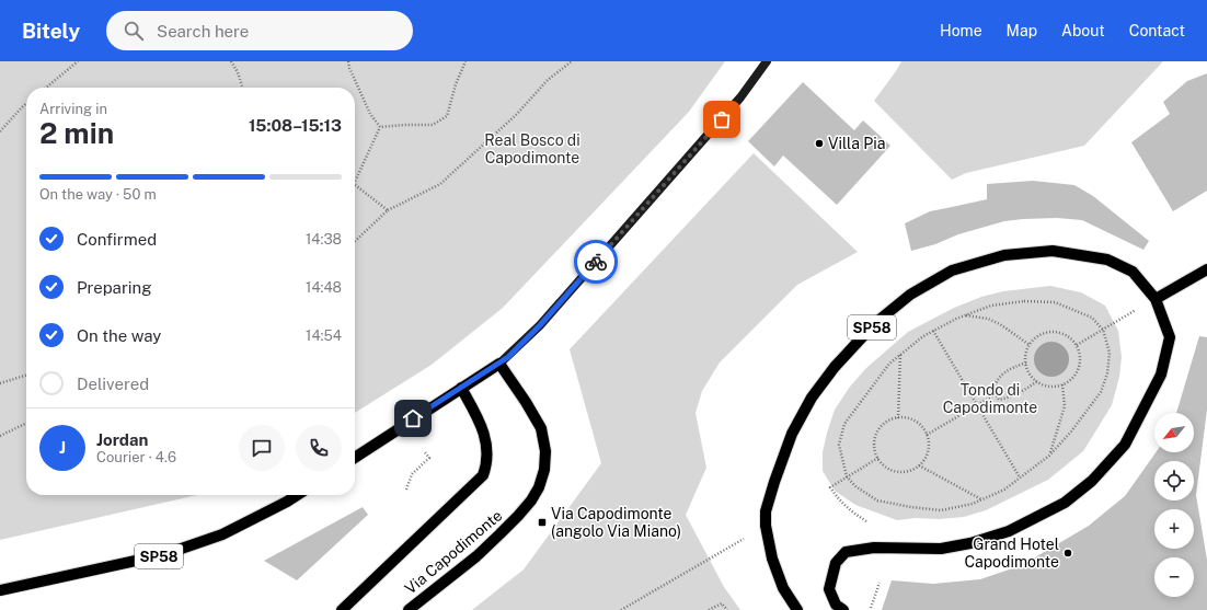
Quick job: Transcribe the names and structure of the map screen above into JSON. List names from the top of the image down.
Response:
{
  "streets": {
    "main road": ["SP58", "Via Capodimonte"]
  },
  "parks": ["Real Bosco di Capodimonte", "Tondo di Capodimonte"],
  "places": {
    "other": ["Villa Pia", "Grand Hotel Capodimonte"],
    "transit": ["Via Capodimonte (angolo Via Miano)"]
  },
  "north": "bottom left",
  "page": {
    "header": "Bitely",
    "search": "Search here",
    "nav": [
      "Home",
      "Map",
      "About",
      "Contact"
    ],
    "heading": ["2 min", "Arriving in", "15:08–15:13"],
    "panel": ["Jordan", "Courier · 4.6"],
    "bar": "On the way · 50 m",
    "list": [
      ["Confirmed", "14:38"],
      ["Preparing", "14:48"],
      ["On the way", "14:54"],
      "Delivered"
    ],
    "map_buttons": ["+", "−"],
    "round": "J"
  }
}
